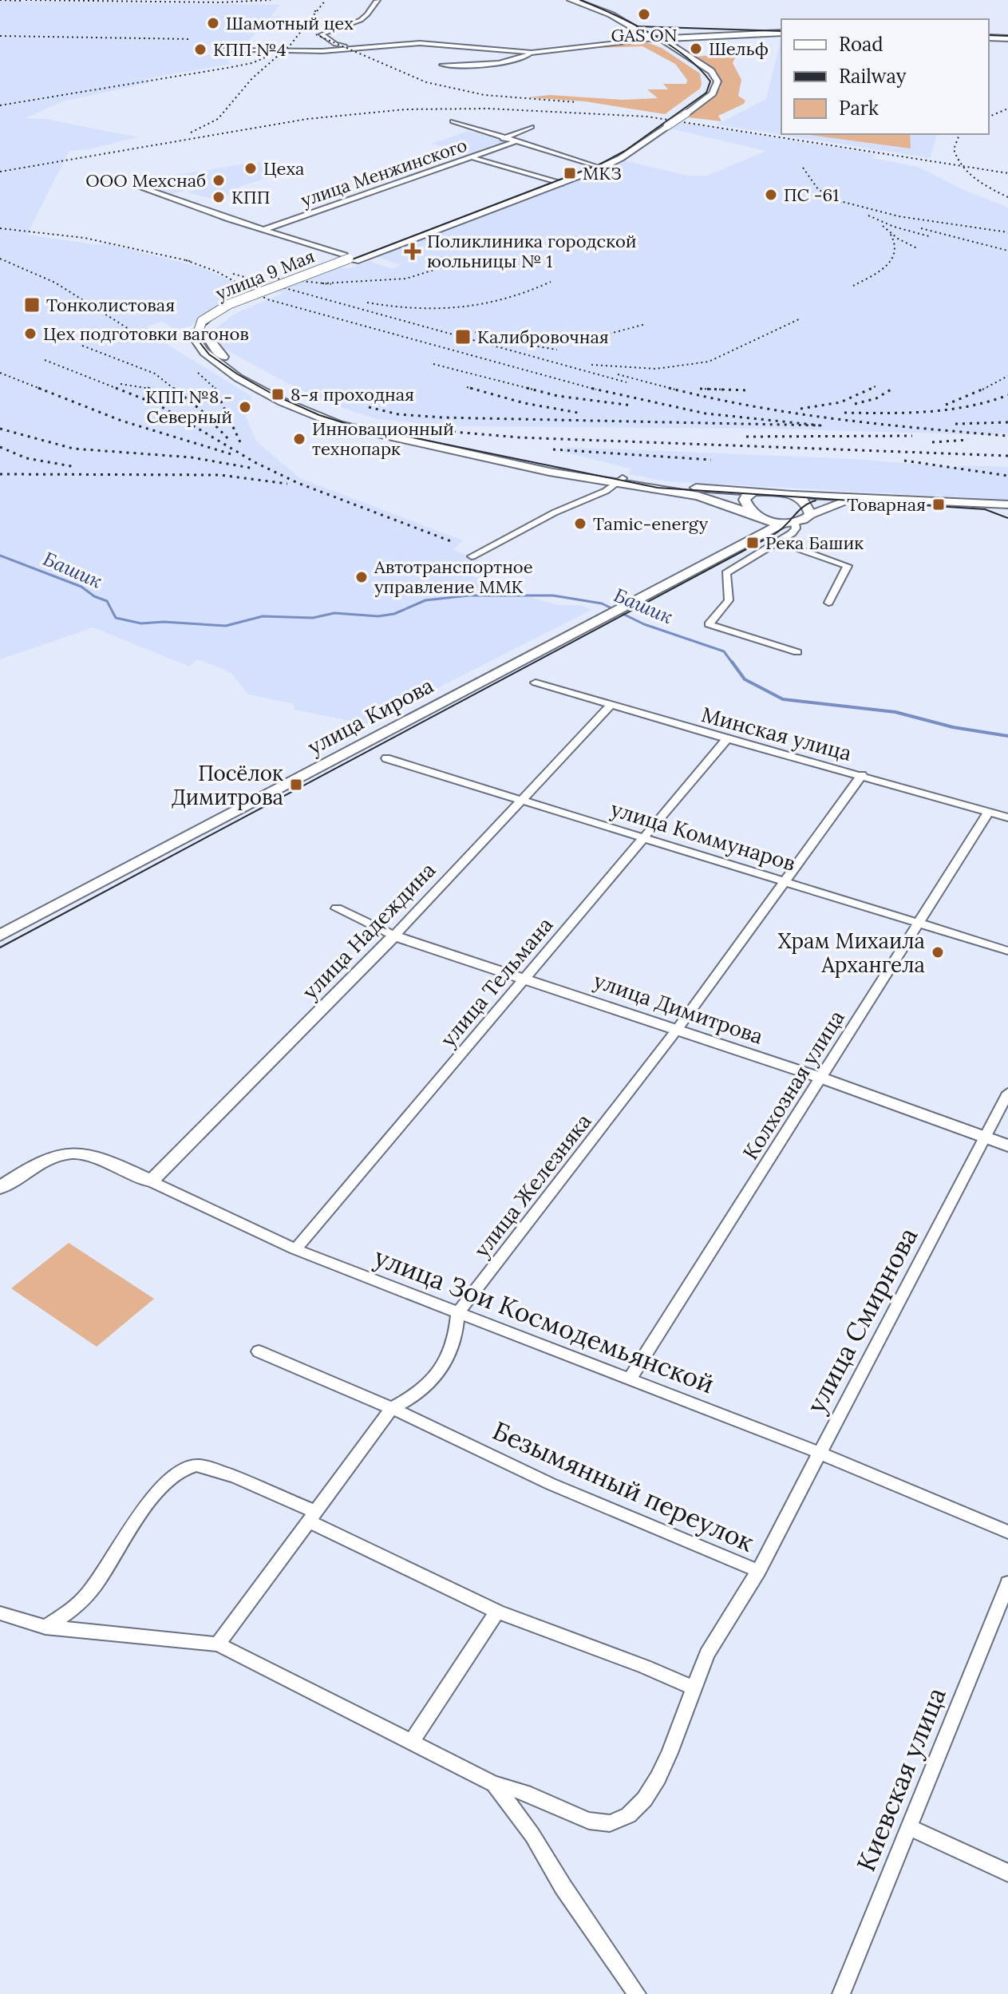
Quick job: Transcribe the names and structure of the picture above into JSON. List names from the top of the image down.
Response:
{
  "streets": {
    "main road": ["улица 9 Мая", "улица Кирова"],
    "street": [
      "улица Менжинского",
      "Минская улица",
      "улица Коммунаров",
      "улица Надеждина",
      "улица Тельмана",
      "улица Димитрова",
      "Колхозная улица",
      "улица Железняка",
      "улица Зои Космодемьянской",
      "улица Смирнова",
      "Безымянный переулок",
      "Киевская улица"
    ]
  },
  "crossings": [
    ["улица 9 Мая", "улица Кирова"],
    ["Минская улица", "улица Надеждина"],
    ["Минская улица", "улица Тельмана"],
    ["Минская улица", "Колхозная улица"],
    ["Минская улица", "улица Железняка"],
    ["улица Коммунаров", "улица Надеждина"],
    ["улица Коммунаров", "улица Тельмана"],
    ["улица Коммунаров", "Колхозная улица"],
    ["улица Коммунаров", "улица Железняка"],
    ["улица Надеждина", "улица Димитрова"],
    ["улица Надеждина", "улица Зои Космодемьянской"],
    ["улица Тельмана", "улица Димитрова"],
    ["улица Тельмана", "улица Зои Космодемьянской"],
    ["улица Димитрова", "Колхозная улица"],
    ["улица Димитрова", "улица Железняка"],
    ["улица Димитрова", "улица Смирнова"],
    ["Колхозная улица", "улица Зои Космодемьянской"],
    ["улица Железняка", "улица Зои Космодемьянской"],
    ["улица Железняка", "Безымянный переулок"],
    ["улица Зои Космодемьянской", "улица Смирнова"],
    ["улица Смирнова", "Безымянный переулок"]
  ],
  "water": ["Башик"],
  "places": {
    "other": [
      "GAS ON",
      "Шамотный цех",
      "Шельф",
      "КПП №4",
      "Цеха",
      "ООО Мехснаб",
      "ПС -61",
      "КПП",
      "Цех подготовки вагонов",
      "КПП №8 - Северный",
      "Инновационный технопарк",
      "Tamic-energy",
      "Автотранспортное управление ММК",
      "Храм Михаила Архангела"
    ],
    "transit": [
      "МКЗ",
      "Тонколистовая",
      "Калибровочная",
      "8-я проходная",
      "Товарная",
      "Река Башик",
      "Посёлок Димитрова"
    ],
    "health": ["Поликлиника городской юольницы № 1"]
  },
  "legend": ["Road", "Railway", "Park"]
}
